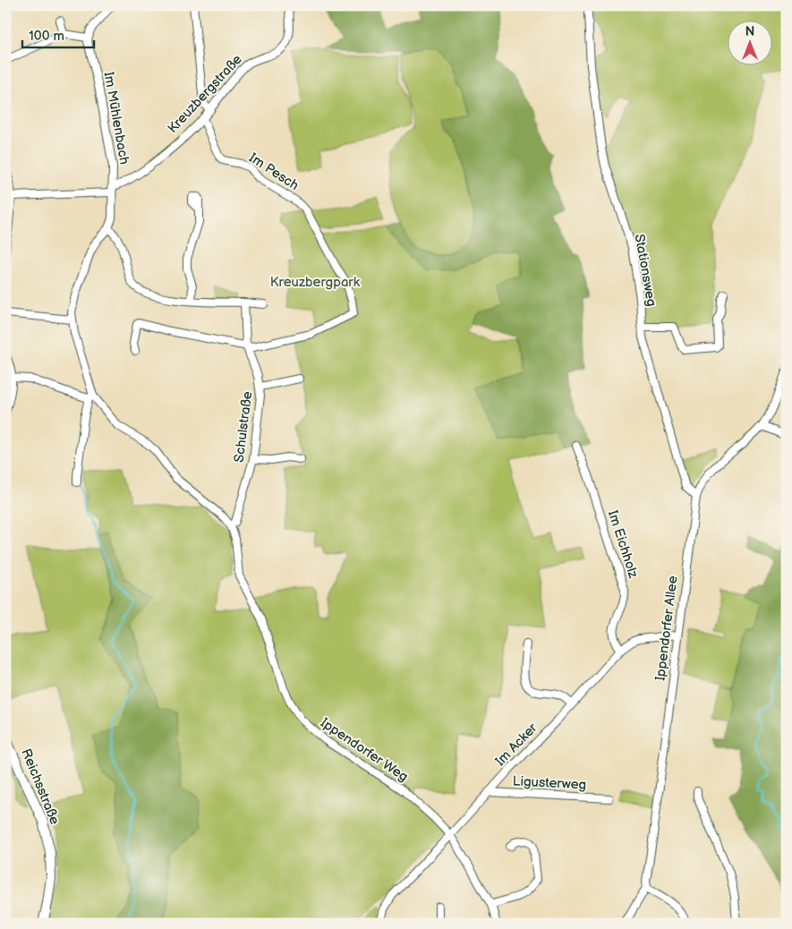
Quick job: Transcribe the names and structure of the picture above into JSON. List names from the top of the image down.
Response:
{
  "streets": {
    "main road": ["Reichsstraße"],
    "street": [
      "Kreuzbergstraße",
      "Im Mühlenbach",
      "Im Pesch",
      "Stationsweg",
      "Schulstraße",
      "Im Eichholz",
      "Ippendorfer Allee",
      "Im Acker",
      "Ippendorfer Weg",
      "Ligusterweg"
    ]
  },
  "crossings": [
    ["Kreuzbergstraße", "Im Mühlenbach"],
    ["Kreuzbergstraße", "Im Pesch"],
    ["Im Pesch", "Schulstraße"],
    ["Stationsweg", "Ippendorfer Allee"],
    ["Schulstraße", "Ippendorfer Weg"],
    ["Im Eichholz", "Im Acker"],
    ["Ippendorfer Allee", "Im Acker"],
    ["Im Acker", "Ippendorfer Weg"],
    ["Im Acker", "Ligusterweg"]
  ],
  "parks": ["Kreuzbergpark"],
  "scale_bar": "100 m",
  "north": "top"
}
